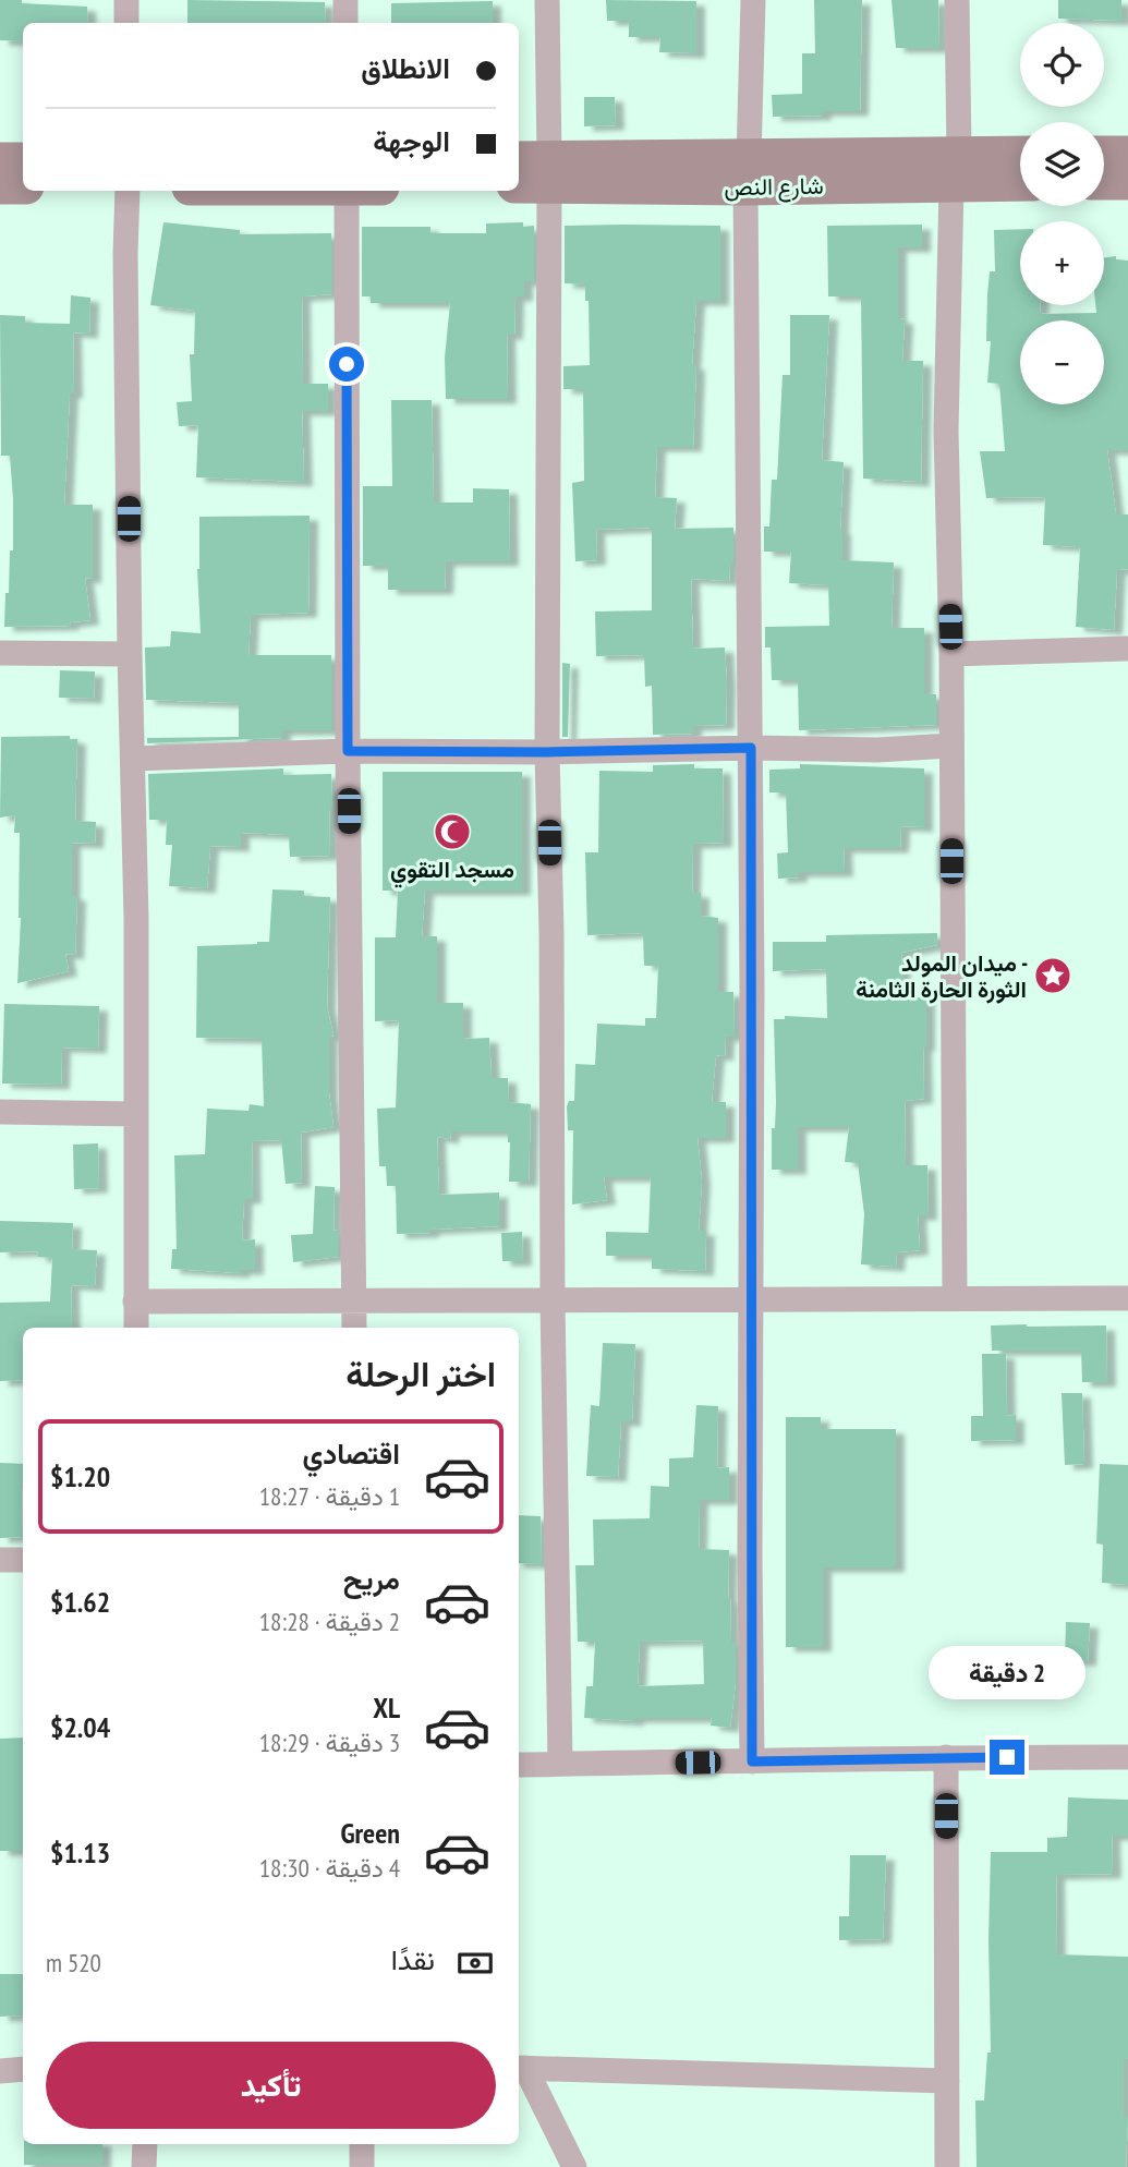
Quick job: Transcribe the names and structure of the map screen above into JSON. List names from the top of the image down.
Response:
{
  "streets": {
    "main road": ["شارع النص"]
  },
  "places": {
    "mosque": ["مسجد التقوي"],
    "place": ["ميدان المولد - الثورة الحارة الثامنة"]
  },
  "page": {
    "map_buttons": ["+", "−"],
    "banner": ["الانطلاق", "الوجهة"],
    "heading": "اختر الرحلة",
    "list": [
      {
        "name": "اقتصادي",
        "note": "1 دقيقة · 18:27",
        "value": "$1.20"
      },
      {
        "name": "مريح",
        "note": "2 دقيقة · 18:28",
        "value": "$1.62"
      },
      {
        "name": "XL",
        "note": "3 دقيقة · 18:29",
        "value": "$2.04"
      },
      {
        "name": "Green",
        "note": "4 دقيقة · 18:30",
        "value": "$1.13"
      }
    ],
    "bubble": "2 دقيقة",
    "pay": ["نقدًا", "520 m"],
    "buttons": "تأكيد"
  }
}
